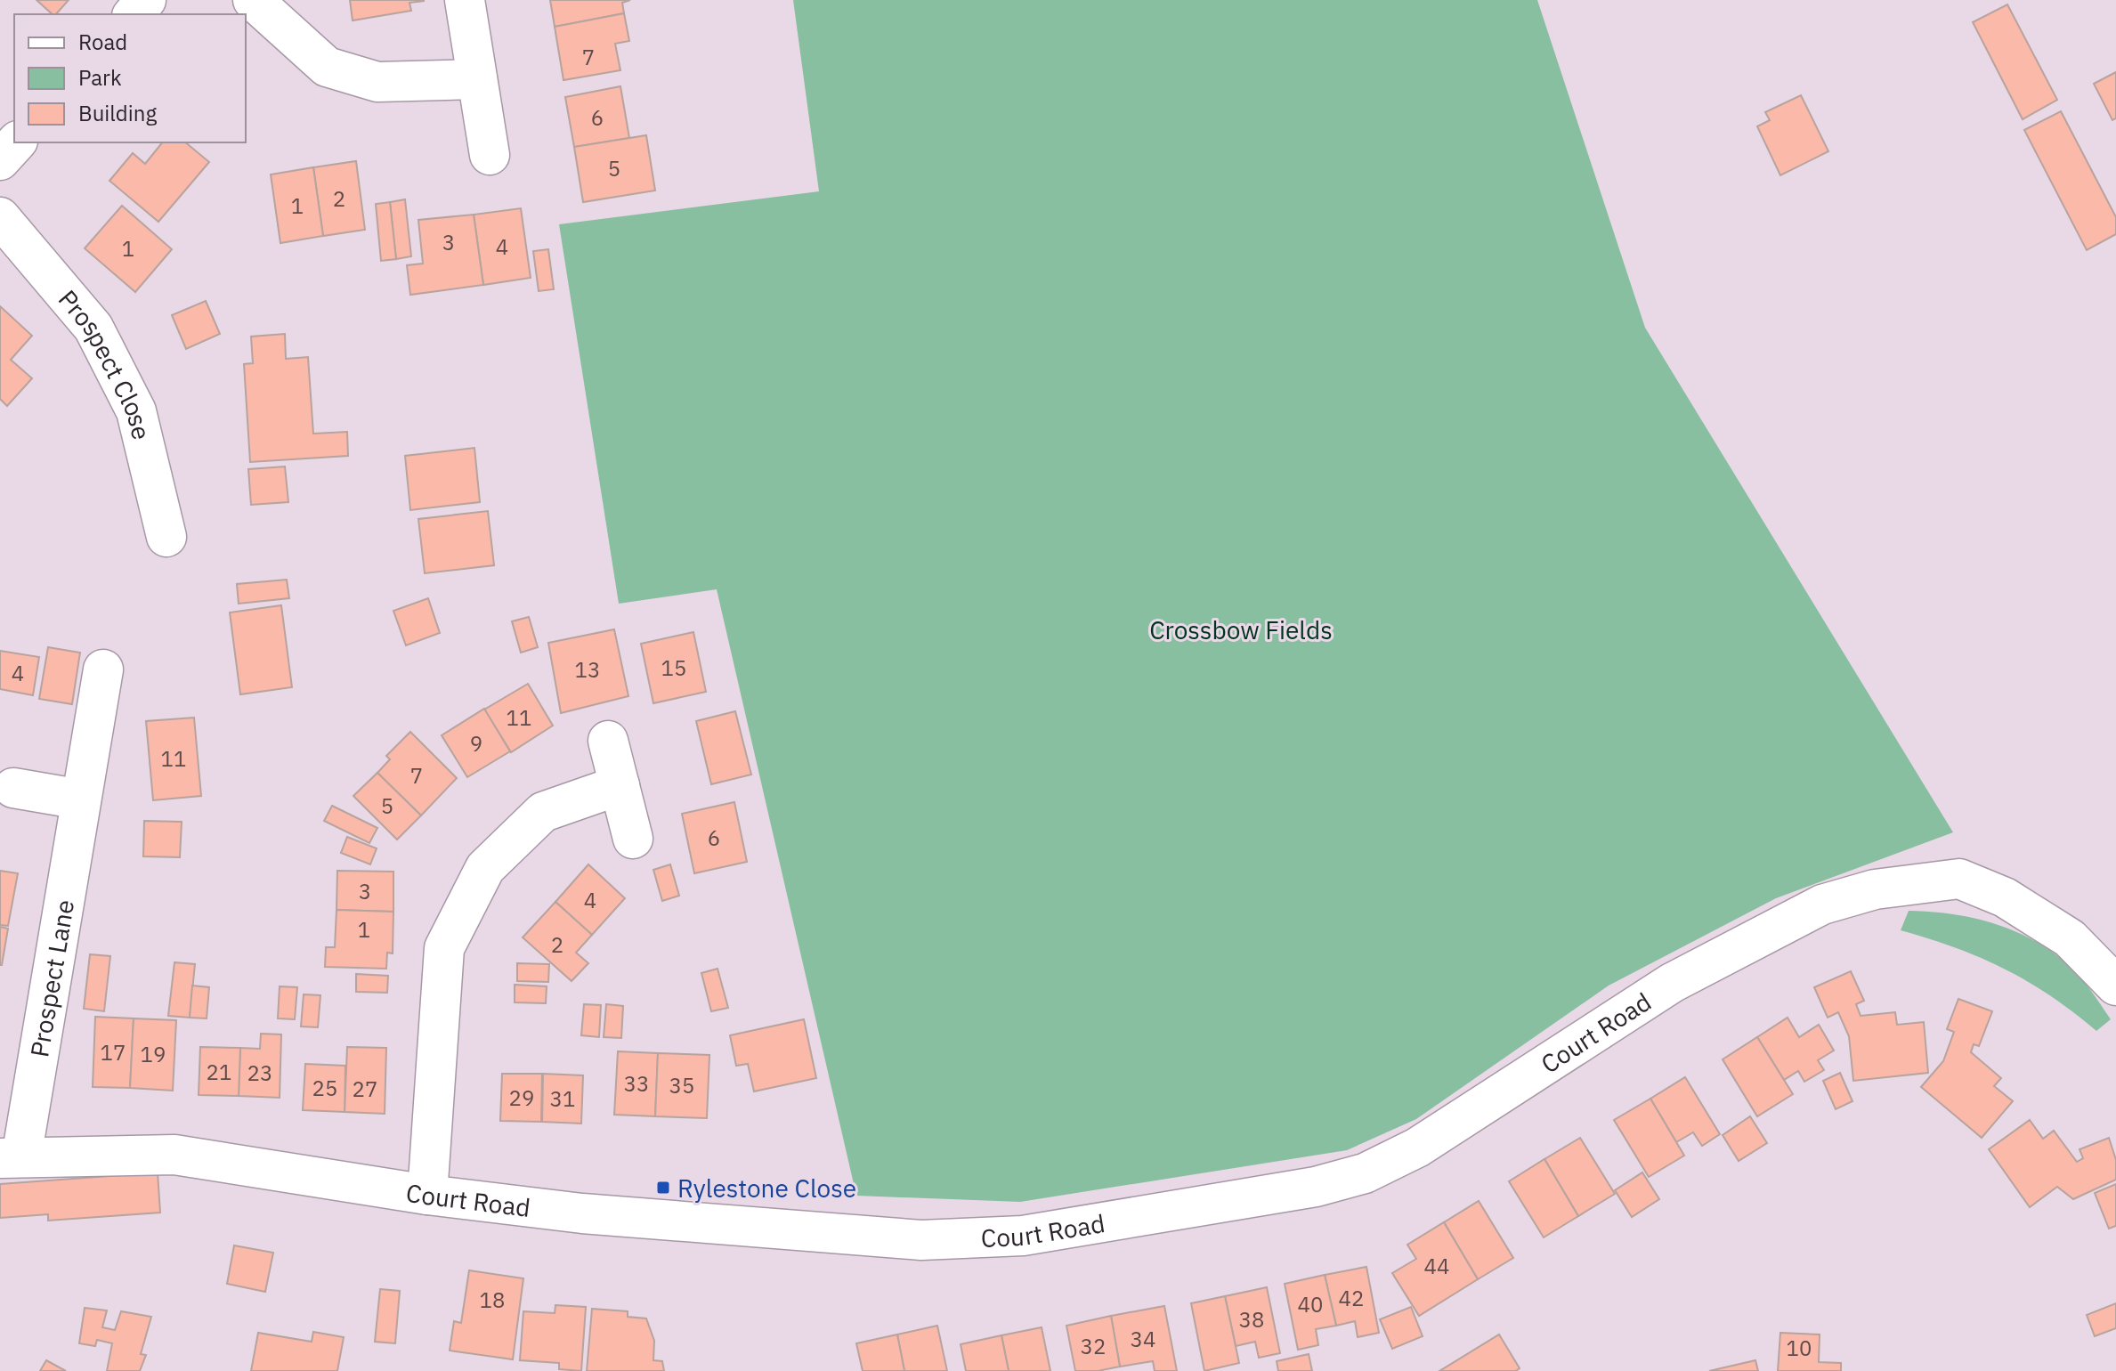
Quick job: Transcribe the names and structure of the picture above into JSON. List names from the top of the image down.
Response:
{
  "streets": {
    "street": ["Prospect Close", "Prospect Lane", "Court Road"]
  },
  "crossings": [
    ["Prospect Lane", "Court Road"]
  ],
  "parks": ["Crossbow Fields"],
  "places": {
    "transit": ["Rylestone Close"]
  },
  "house_numbers": [
    "7",
    "6",
    "5",
    "2",
    "1",
    "3",
    "4",
    "1",
    "15",
    "13",
    "4",
    "11",
    "9",
    "11",
    "7",
    "5",
    "6",
    "3",
    "4",
    "1",
    "2",
    "17",
    "19",
    "21",
    "23",
    "33",
    "35",
    "25",
    "27",
    "29",
    "31",
    "44",
    "42",
    "18",
    "40",
    "38",
    "34",
    "32",
    "10"
  ],
  "legend": ["Road", "Park", "Building"]
}
